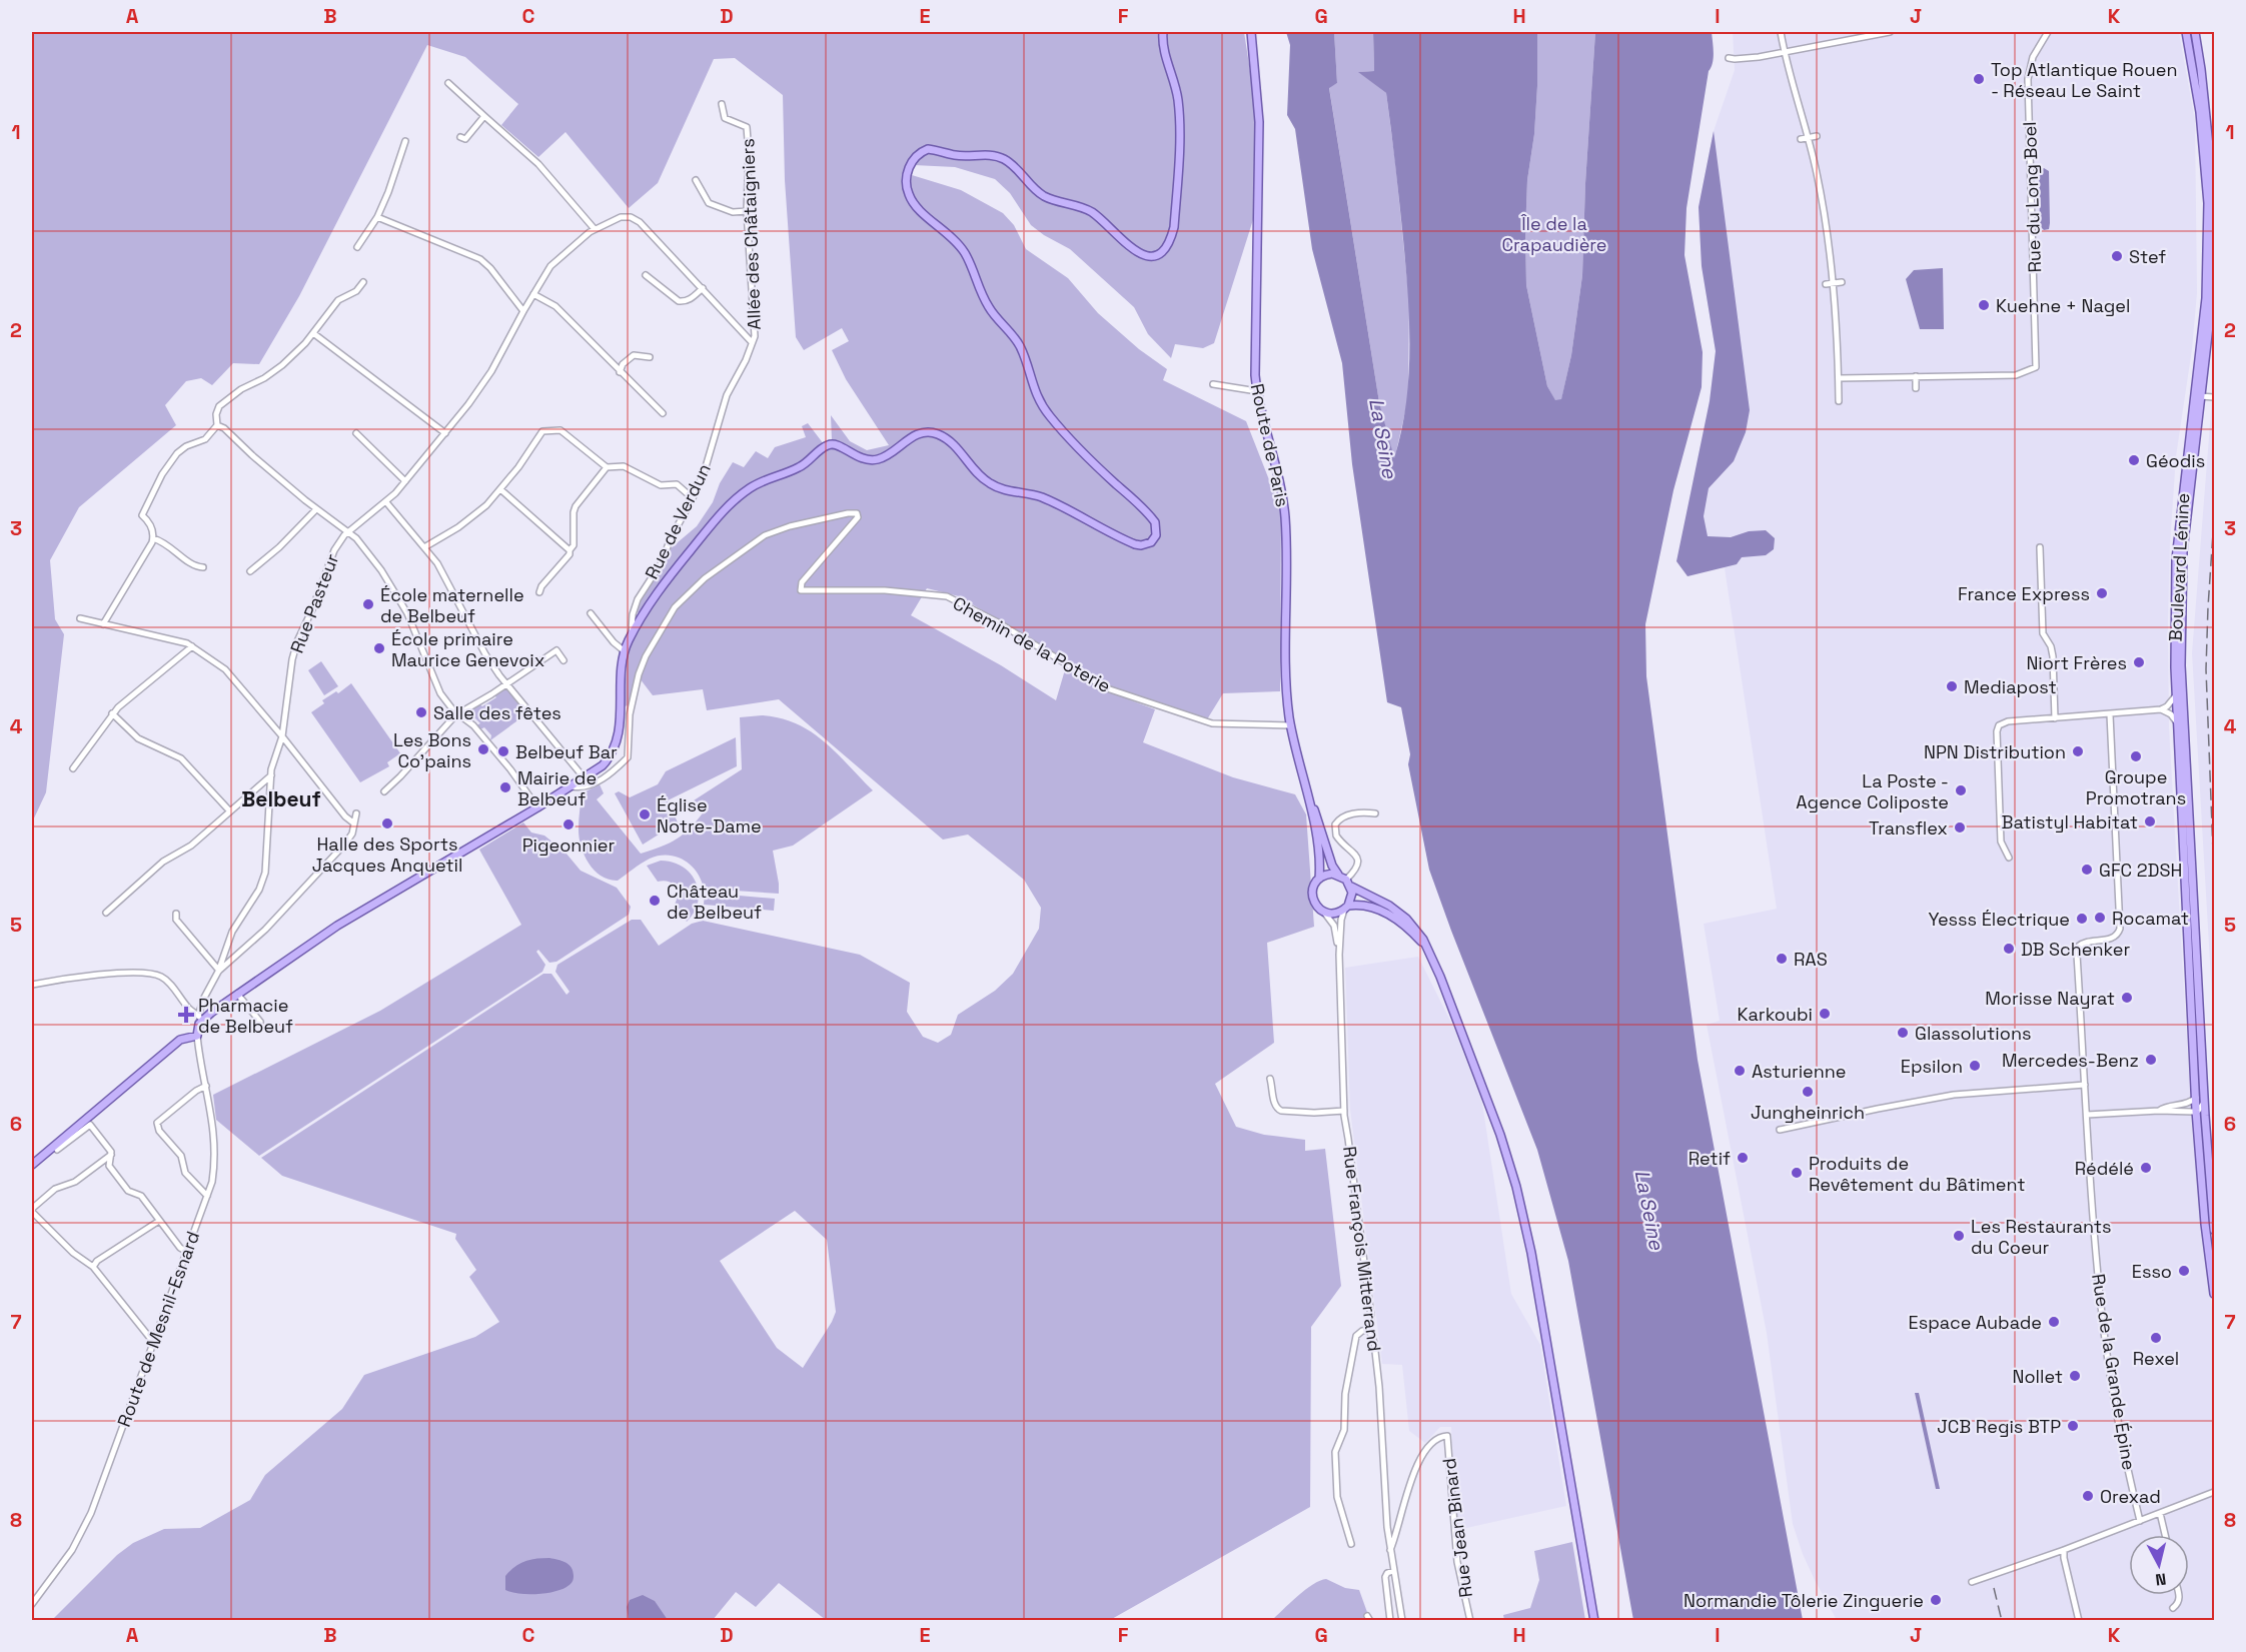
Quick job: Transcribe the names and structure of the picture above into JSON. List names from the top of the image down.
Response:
{
  "streets": {
    "main road": ["Route de Paris", "Boulevard Lénine"],
    "street": [
      "Rue du Long Boel",
      "Allée des Châtaigniers",
      "Rue de Verdun",
      "Rue Pasteur",
      "Chemin de la Poterie",
      "Rue François Mitterrand",
      "Route de Mesnil-Esnard",
      "Rue de la Grande Épine",
      "Rue Jean Binard"
    ]
  },
  "crossings": [
    ["Allée des Châtaigniers", "Rue de Verdun"],
    ["Route de Paris", "Chemin de la Poterie"],
    ["Rue François Mitterrand", "Rue Jean Binard"]
  ],
  "districts": ["Belbeuf"],
  "water": ["La Seine"],
  "parks": ["Île de la Crapaudière"],
  "places": {
    "other": [
      "Top Atlantique Rouen - Réseau Le Saint",
      "Stef",
      "Kuehne + Nagel",
      "Géodis",
      "France Express",
      "École maternelle de Belbeuf",
      "École primaire Maurice Genevoix",
      "Niort Frères",
      "Mediapost",
      "Salle des fêtes",
      "Les Bons Co'pains",
      "Belbeuf Bar",
      "NPN Distribution",
      "Groupe Promotrans",
      "Mairie de Belbeuf",
      "La Poste - Agence Coliposte",
      "Église Notre-Dame",
      "Batistyl Habitat",
      "Halle des Sports Jacques Anquetil",
      "Pigeonnier",
      "Transflex",
      "GFC 2DSH",
      "Château de Belbeuf",
      "Rocamat",
      "Yesss Électrique",
      "DB Schenker",
      "RAS",
      "Morisse Nayrat",
      "Karkoubi",
      "Glassolutions",
      "Mercedes-Benz",
      "Epsilon",
      "Asturienne",
      "Jungheinrich",
      "Retif",
      "Rédélé",
      "Produits de Revêtement du Bâtiment",
      "Les Restaurants du Coeur",
      "Esso",
      "Espace Aubade",
      "Rexel",
      "Nollet",
      "JCB Regis BTP",
      "Orexad",
      "Normandie Tôlerie Zinguerie"
    ],
    "health": ["Pharmacie de Belbeuf"]
  },
  "north": "bottom",
  "grid": {
    "columns": [
      "A",
      "B",
      "C",
      "D",
      "E",
      "F",
      "G",
      "H",
      "I",
      "J",
      "K"
    ],
    "rows": [
      "1",
      "2",
      "3",
      "4",
      "5",
      "6",
      "7",
      "8"
    ]
  }
}
